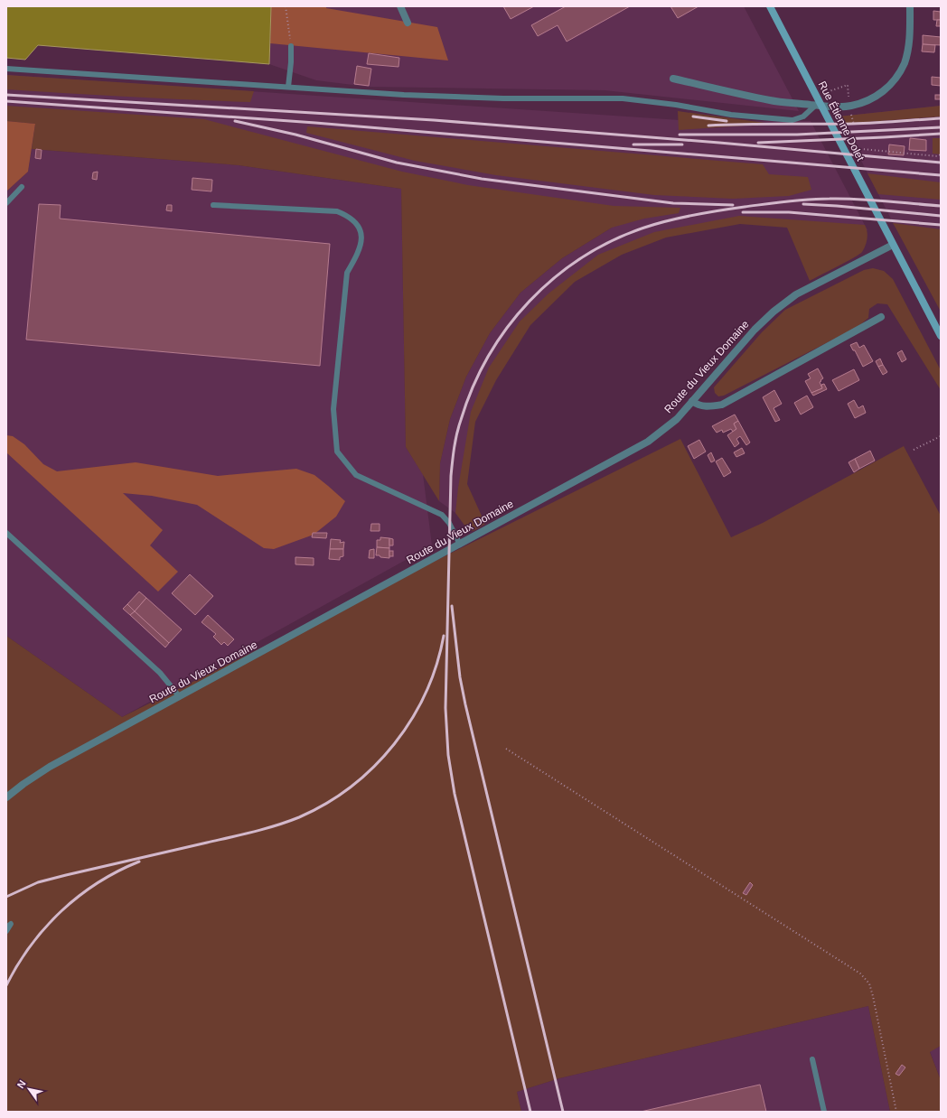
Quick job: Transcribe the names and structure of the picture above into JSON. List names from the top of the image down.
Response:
{
  "streets": {
    "main road": ["Rue Étienne Dolet"],
    "street": ["Route du Vieux Domaine"]
  },
  "crossings": [
    ["Rue Étienne Dolet", "Route du Vieux Domaine"]
  ],
  "north": "top left"
}
